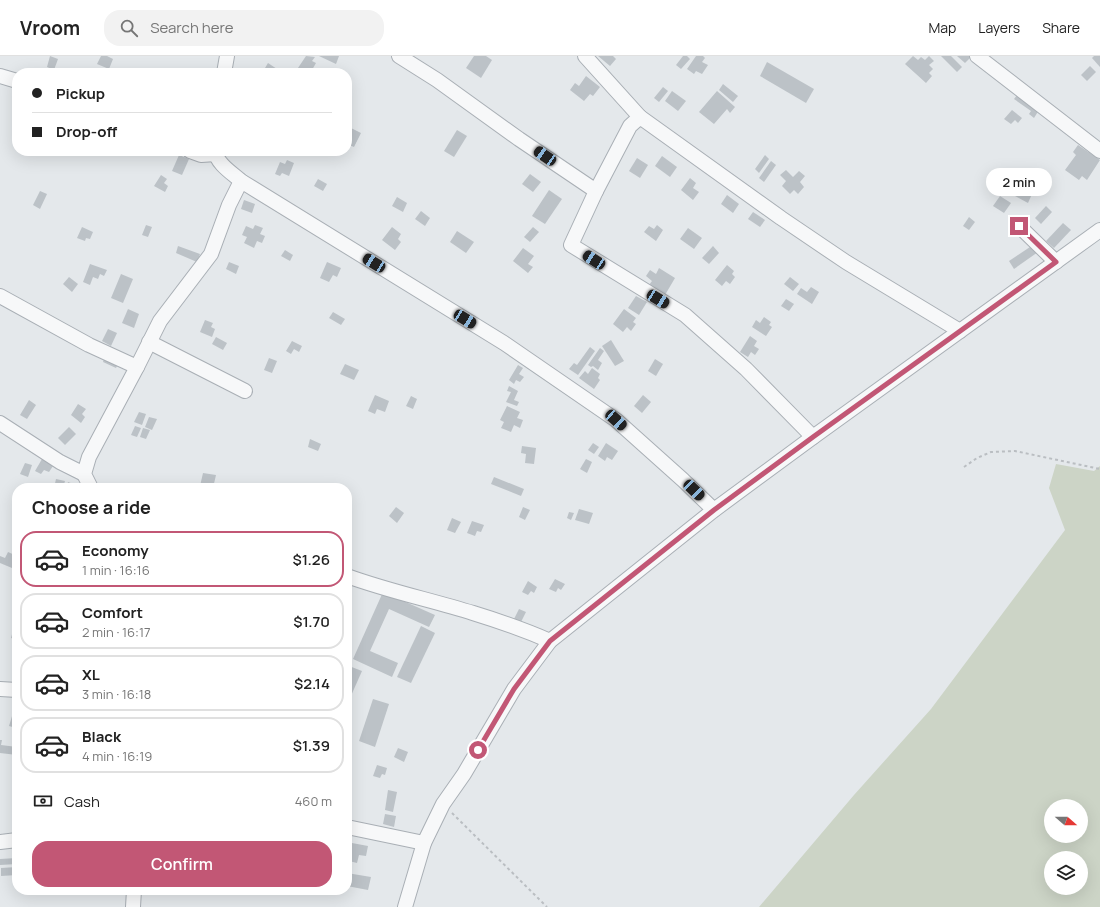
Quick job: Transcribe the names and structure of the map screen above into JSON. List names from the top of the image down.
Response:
{
  "north": "right",
  "page": {
    "header": "Vroom",
    "search": "Search here",
    "nav": ["Map", "Layers", "Share"],
    "banner": ["Pickup", "Drop-off"],
    "bubble": "2 min",
    "heading": "Choose a ride",
    "list": [
      {
        "name": "Economy",
        "note": "1 min · 16:16",
        "value": "$1.26"
      },
      {
        "name": "Comfort",
        "note": "2 min · 16:17",
        "value": "$1.70"
      },
      {
        "name": "XL",
        "note": "3 min · 16:18",
        "value": "$2.14"
      },
      {
        "name": "Black",
        "note": "4 min · 16:19",
        "value": "$1.39"
      }
    ],
    "pay": ["Cash", "460 m"],
    "buttons": "Confirm"
  }
}
